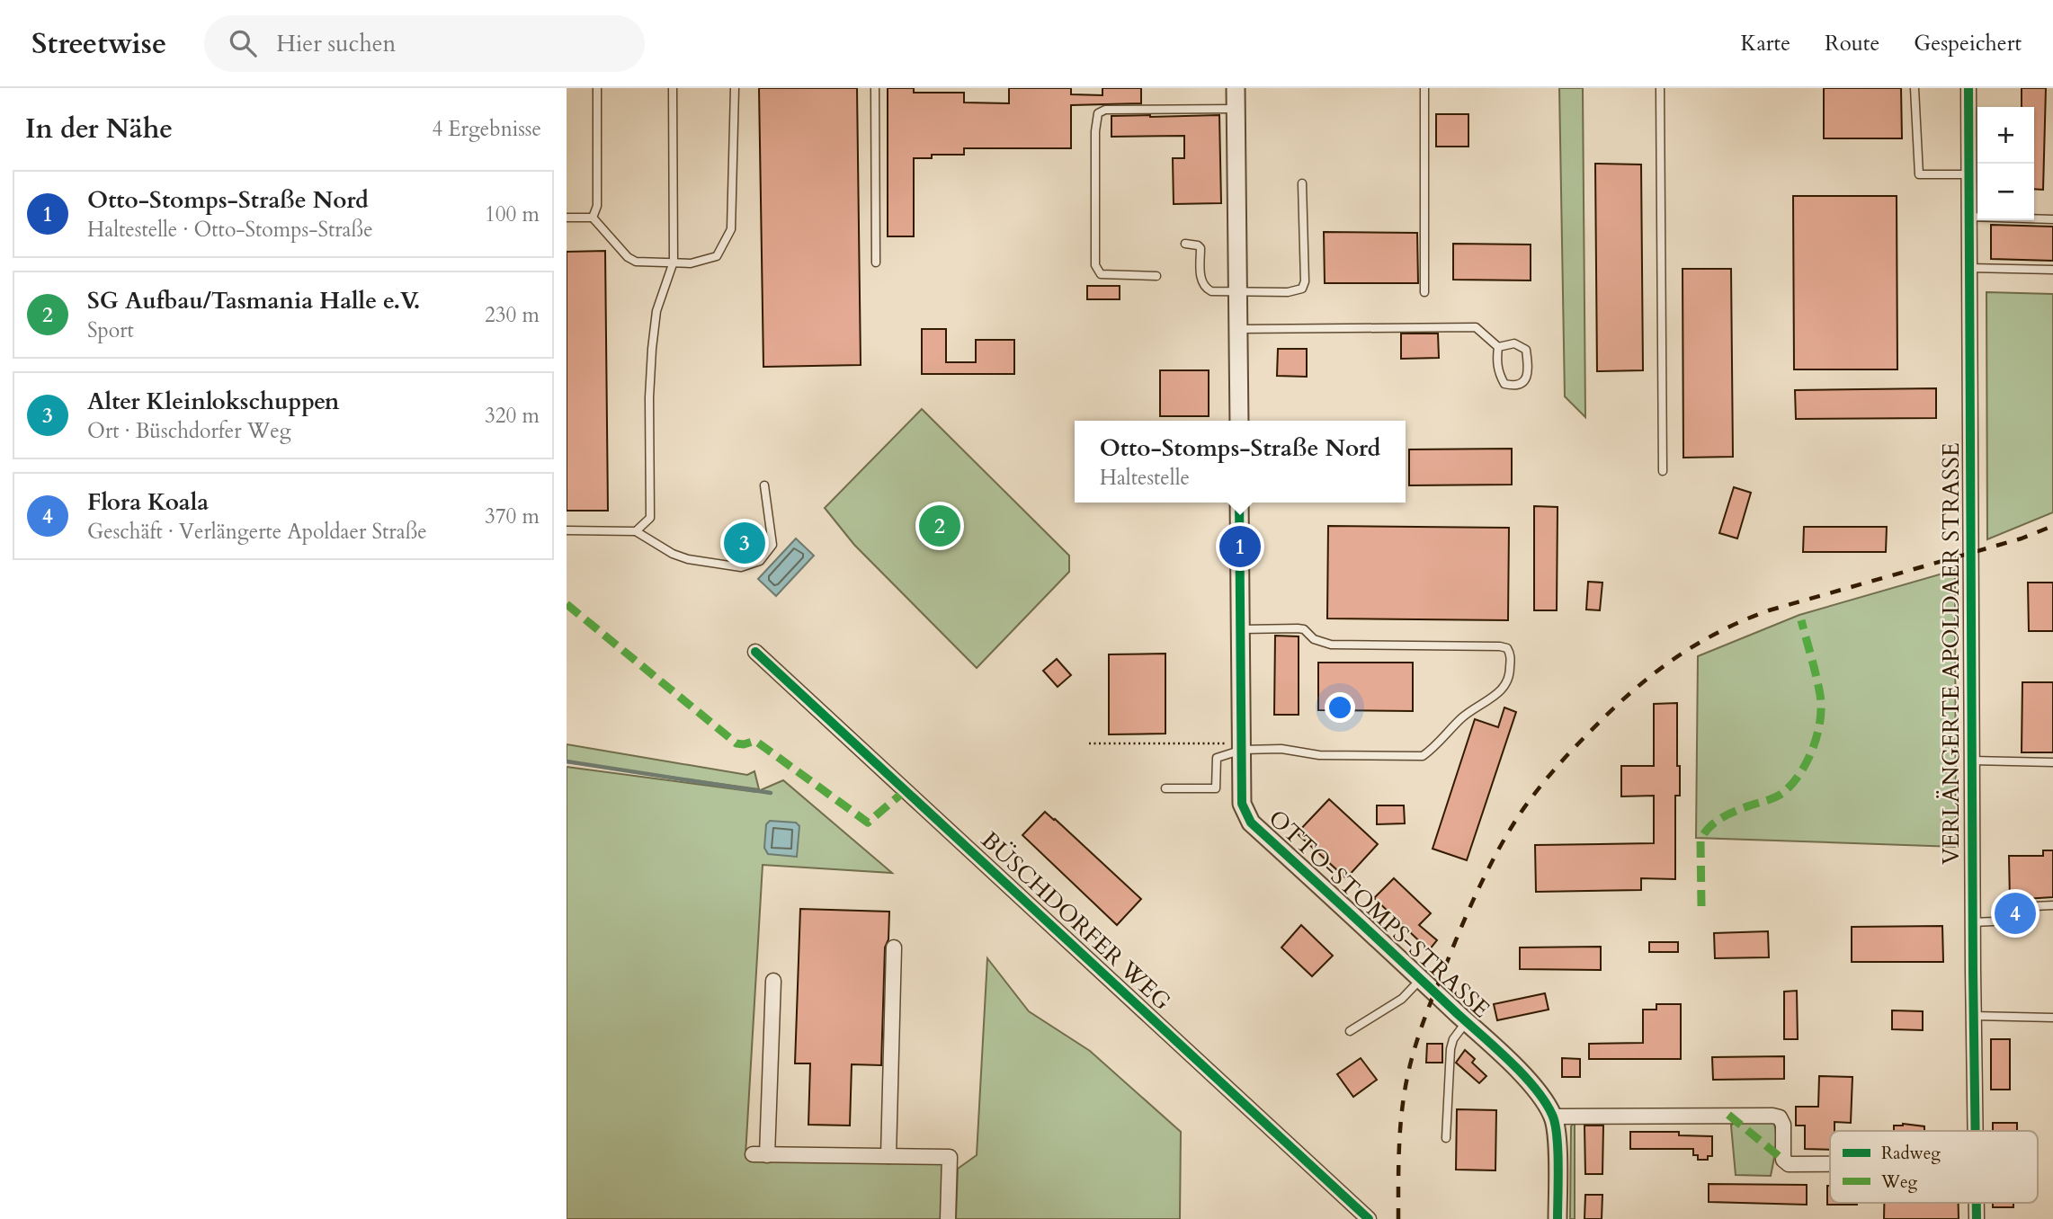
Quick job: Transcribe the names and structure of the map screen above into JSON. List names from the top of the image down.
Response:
{
  "streets": {
    "street": ["VERLÄNGERTE APOLDAER STRASSE", "OTTO-STOMPS-STRASSE", "BÜSCHDORFER WEG"]
  },
  "legend": ["Radweg", "Weg"],
  "page": {
    "header": "Streetwise",
    "search": "Hier suchen",
    "nav": ["Karte", "Route", "Gespeichert"],
    "heading": ["In der Nähe", "4 Ergebnisse"],
    "map_buttons": ["+", "−"],
    "list": [
      {
        "mark": "1",
        "name": "Otto-Stomps-Straße Nord",
        "note": "Haltestelle · Otto-Stomps-Straße",
        "value": "100 m"
      },
      {
        "mark": "2",
        "name": "SG Aufbau/Tasmania Halle e.V.",
        "note": "Sport",
        "value": "230 m"
      },
      {
        "mark": "3",
        "name": "Alter Kleinlokschuppen",
        "note": "Ort · Büschdorfer Weg",
        "value": "320 m"
      },
      {
        "mark": "4",
        "name": "Flora Koala",
        "note": "Geschäft · Verlängerte Apoldaer Straße",
        "value": "370 m"
      }
    ],
    "popup": ["Otto-Stomps-Straße Nord", "Haltestelle"],
    "pins": [
      "2",
      "3",
      "1",
      "4"
    ]
  }
}
